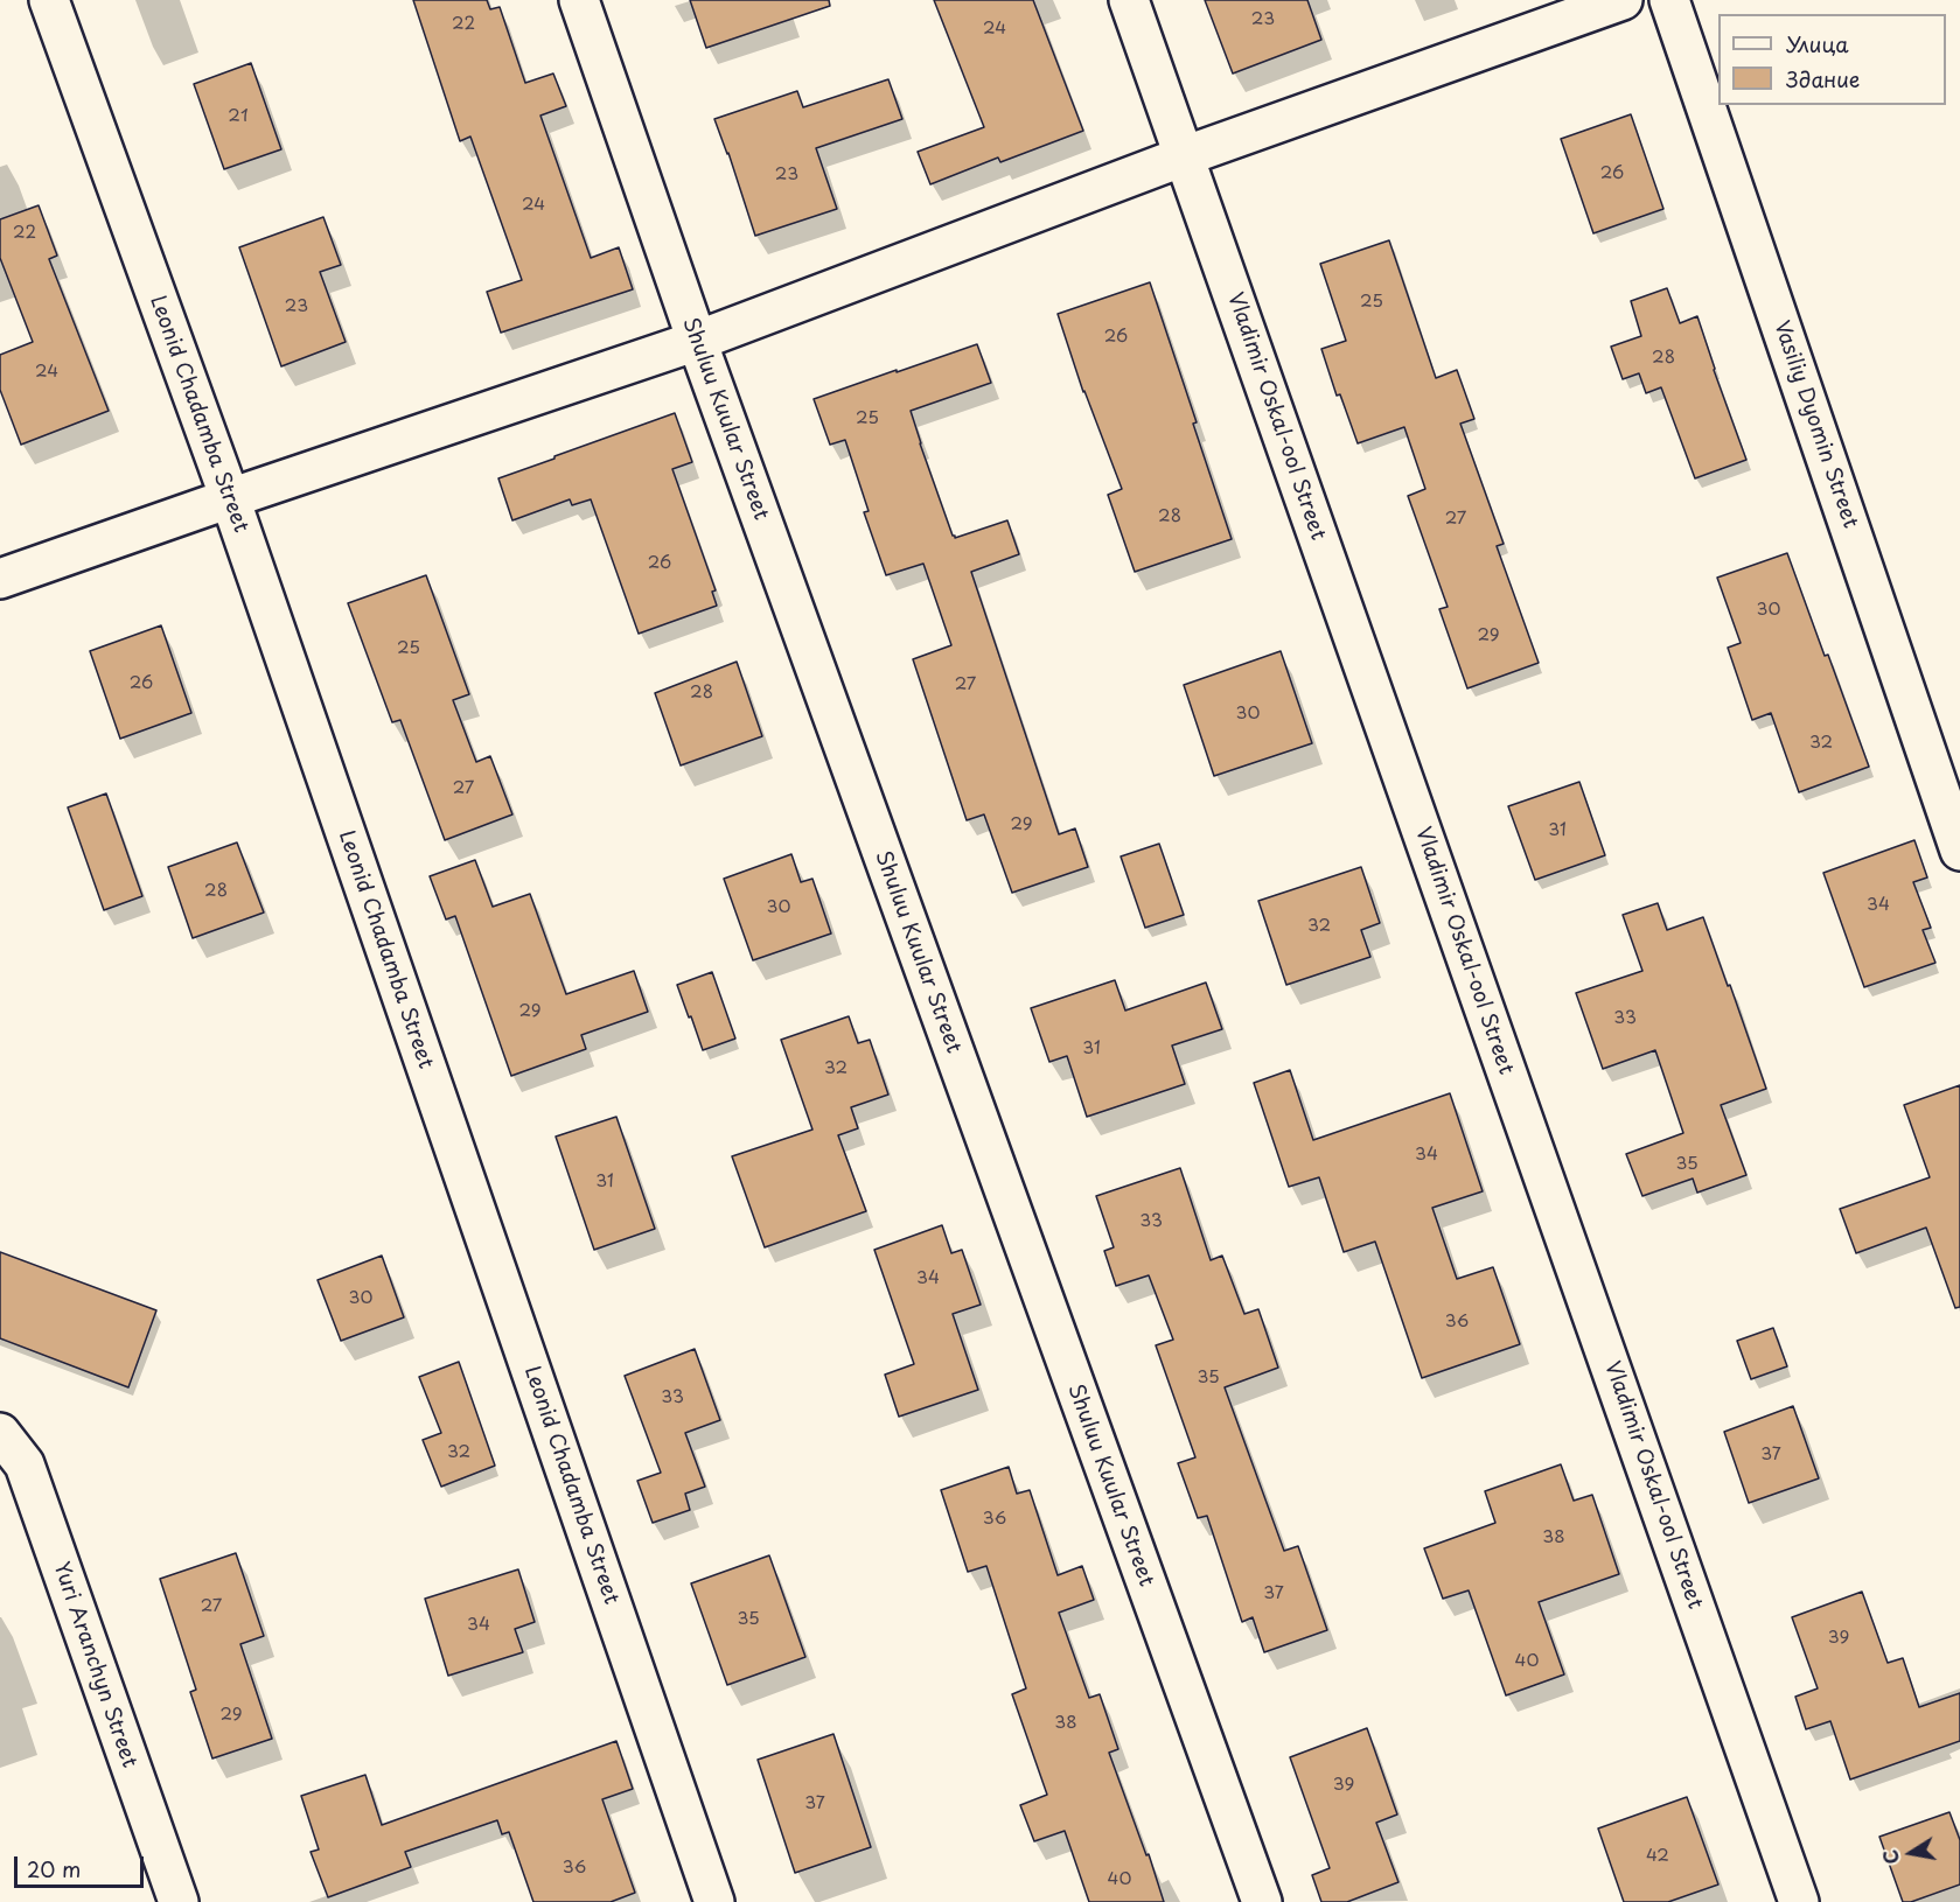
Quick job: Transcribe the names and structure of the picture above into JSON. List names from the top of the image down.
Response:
{
  "streets": {
    "street": [
      "Leonid Chadamba Street",
      "Vladimir Oskal-ool Street",
      "Shuluu Kuular Street",
      "Vasiliy Dyomin Street",
      "Yuri Aranchyn Street"
    ]
  },
  "house_numbers": [
    "23",
    "22",
    "24",
    "21",
    "26",
    "23",
    "24",
    "22",
    "25",
    "23",
    "26",
    "28",
    "24",
    "25",
    "28",
    "27",
    "26",
    "30",
    "29",
    "25",
    "26",
    "27",
    "28",
    "30",
    "32",
    "27",
    "29",
    "31",
    "28",
    "34",
    "30",
    "32",
    "29",
    "33",
    "31",
    "32",
    "34",
    "35",
    "31",
    "33",
    "34",
    "30",
    "36",
    "35",
    "33",
    "32",
    "37",
    "36",
    "38",
    "37",
    "27",
    "35",
    "34",
    "39",
    "40",
    "29",
    "38",
    "39",
    "37",
    "42",
    "36",
    "40"
  ],
  "legend": ["Улица", "Здание"],
  "scale_bar": "20 m",
  "north": "left"
}
